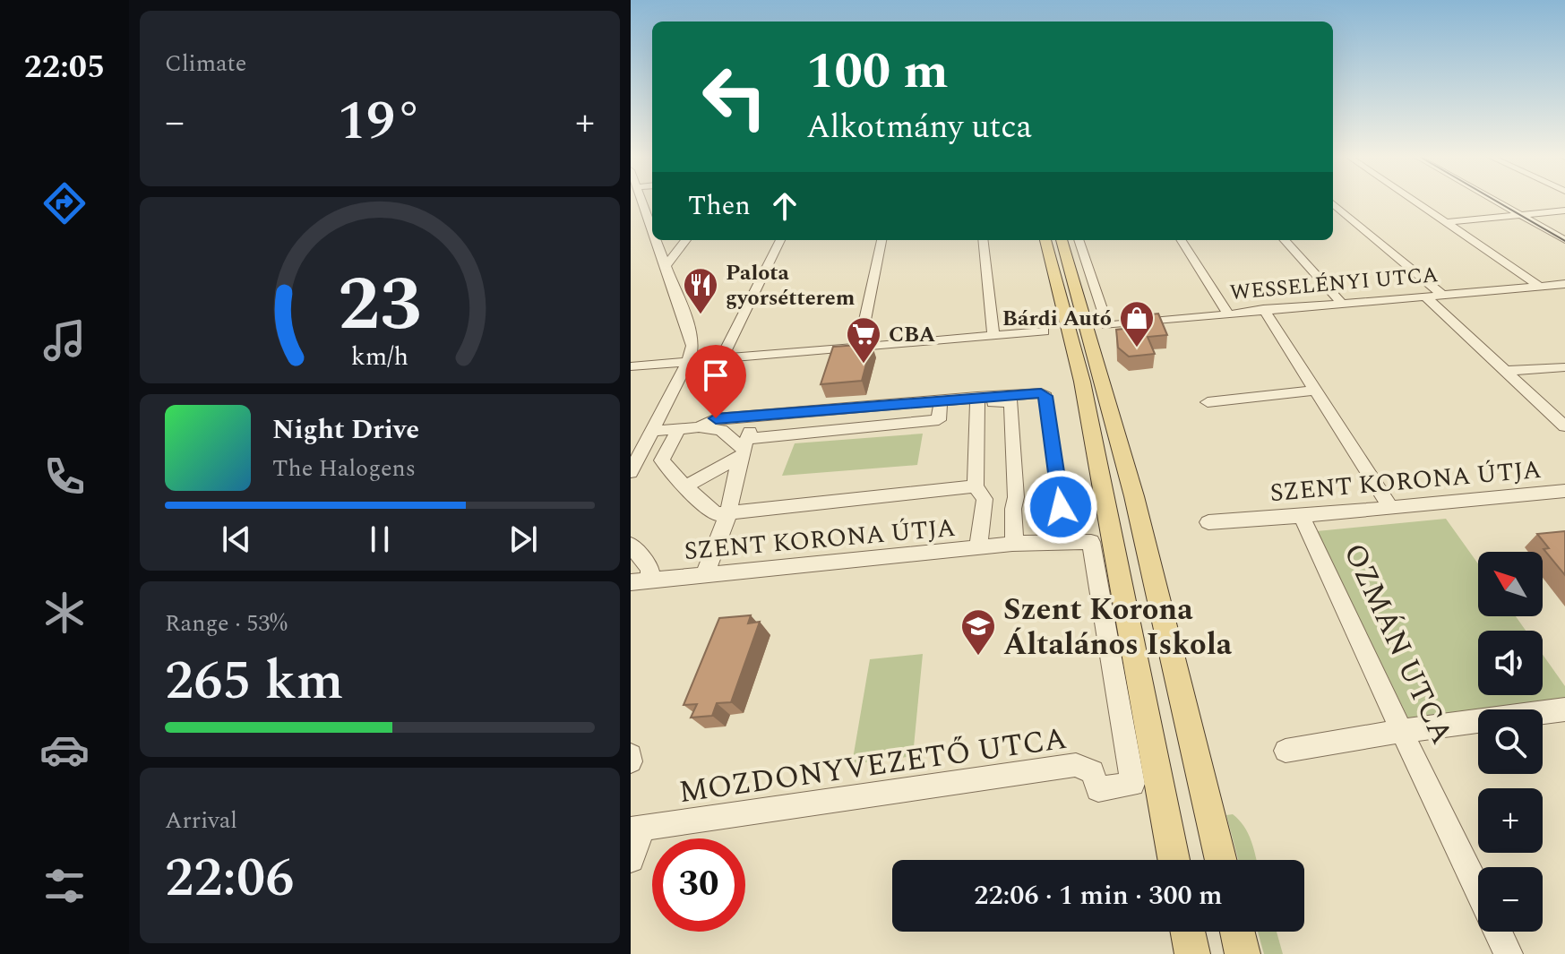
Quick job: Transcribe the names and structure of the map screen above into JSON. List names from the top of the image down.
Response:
{
  "streets": {
    "street": [
      "WESSELÉNYI UTCA",
      "SZENT KORONA ÚTJA",
      "OZMÁN UTCA",
      "MOZDONYVEZETŐ UTCA"
    ]
  },
  "crossings": [
    ["SZENT KORONA ÚTJA", "OZMÁN UTCA"],
    ["SZENT KORONA ÚTJA", "MOZDONYVEZETŐ UTCA"]
  ],
  "places": {
    "restaurant": ["Palota gyorsétterem"],
    "shop": ["Bárdi Autó"],
    "supermarket": ["CBA"],
    "school or university": ["Szent Korona Általános Iskola"]
  },
  "north": "top left",
  "page": {
    "tabs": "22:05",
    "tile": [
      "Climate",
      ["Range · 53%", "265 km"],
      ["Arrival", "22:06"]
    ],
    "turn": ["100 m", "Alkotmány utca"],
    "heat": ["−", "19°", "+"],
    "then": "Then",
    "song": ["Night Drive", "The Halogens"],
    "map_buttons": ["+", "−"],
    "limit": "30",
    "trip": "22:06 · 1 min · 300 m",
    "gauge": ["23", "km/h"]
  }
}
